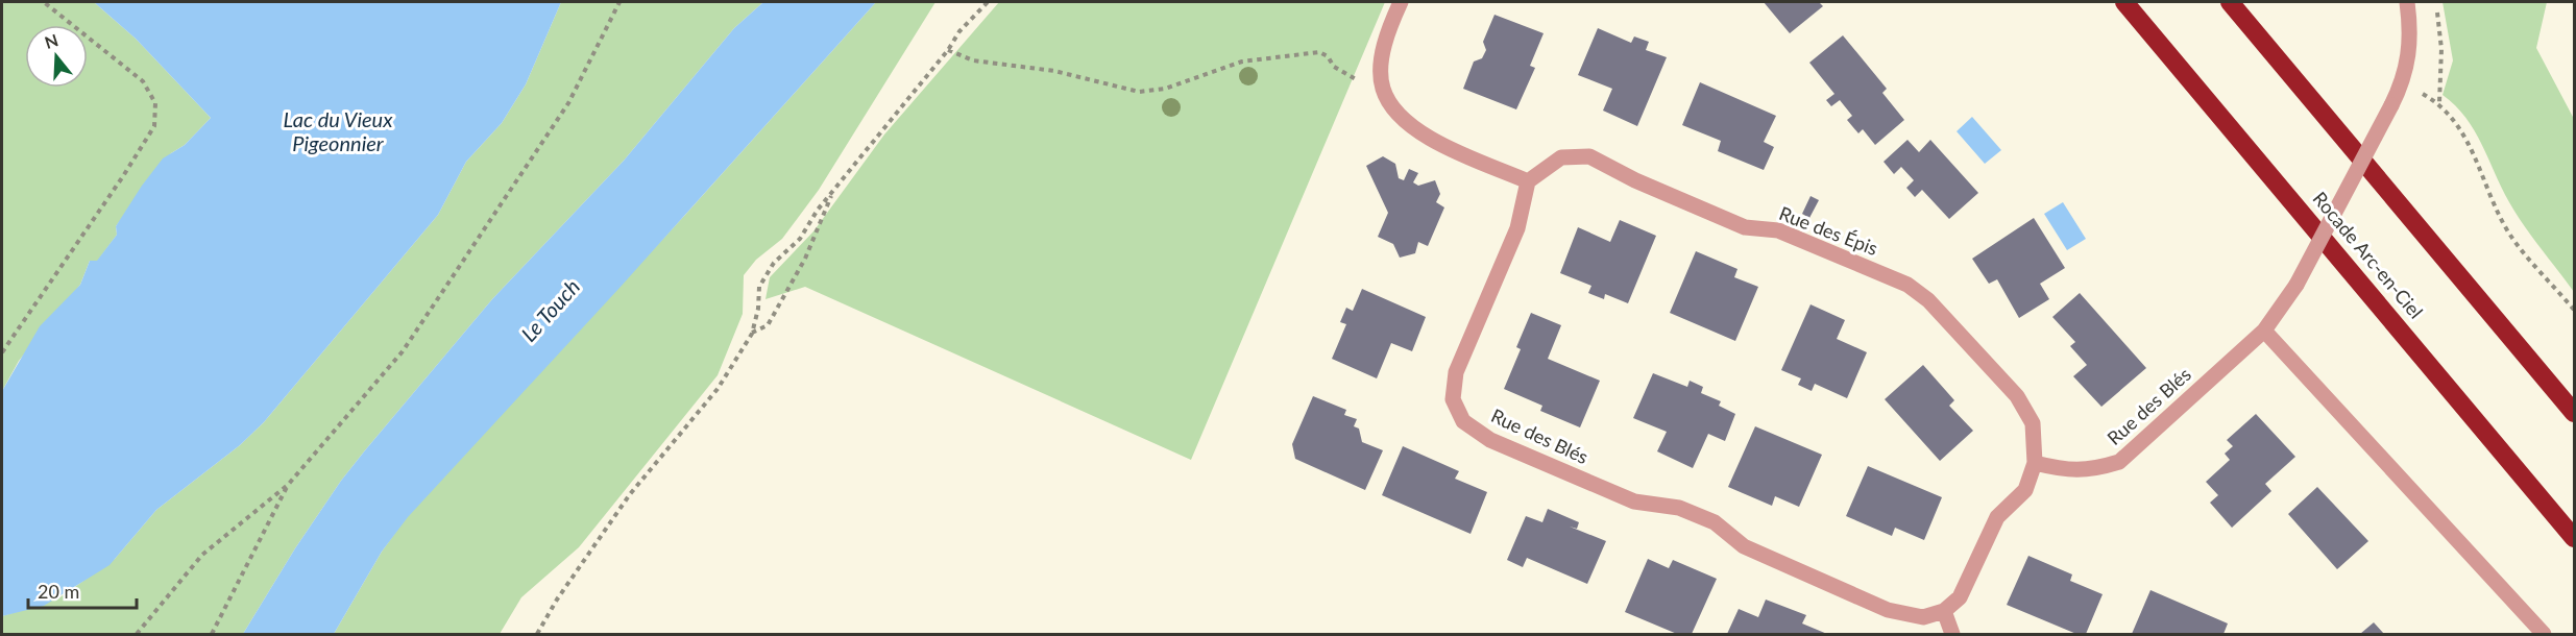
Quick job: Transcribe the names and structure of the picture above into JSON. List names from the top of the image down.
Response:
{
  "streets": {
    "highway": ["Rocade Arc-en-Ciel"],
    "street": ["Rue des Épis", "Rue des Blés"]
  },
  "crossings": [
    ["Rue des Épis", "Rue des Blés"]
  ],
  "water": ["Lac du Vieux Pigeonnier", "Le Touch"],
  "scale_bar": "20 m",
  "north": "top"
}
